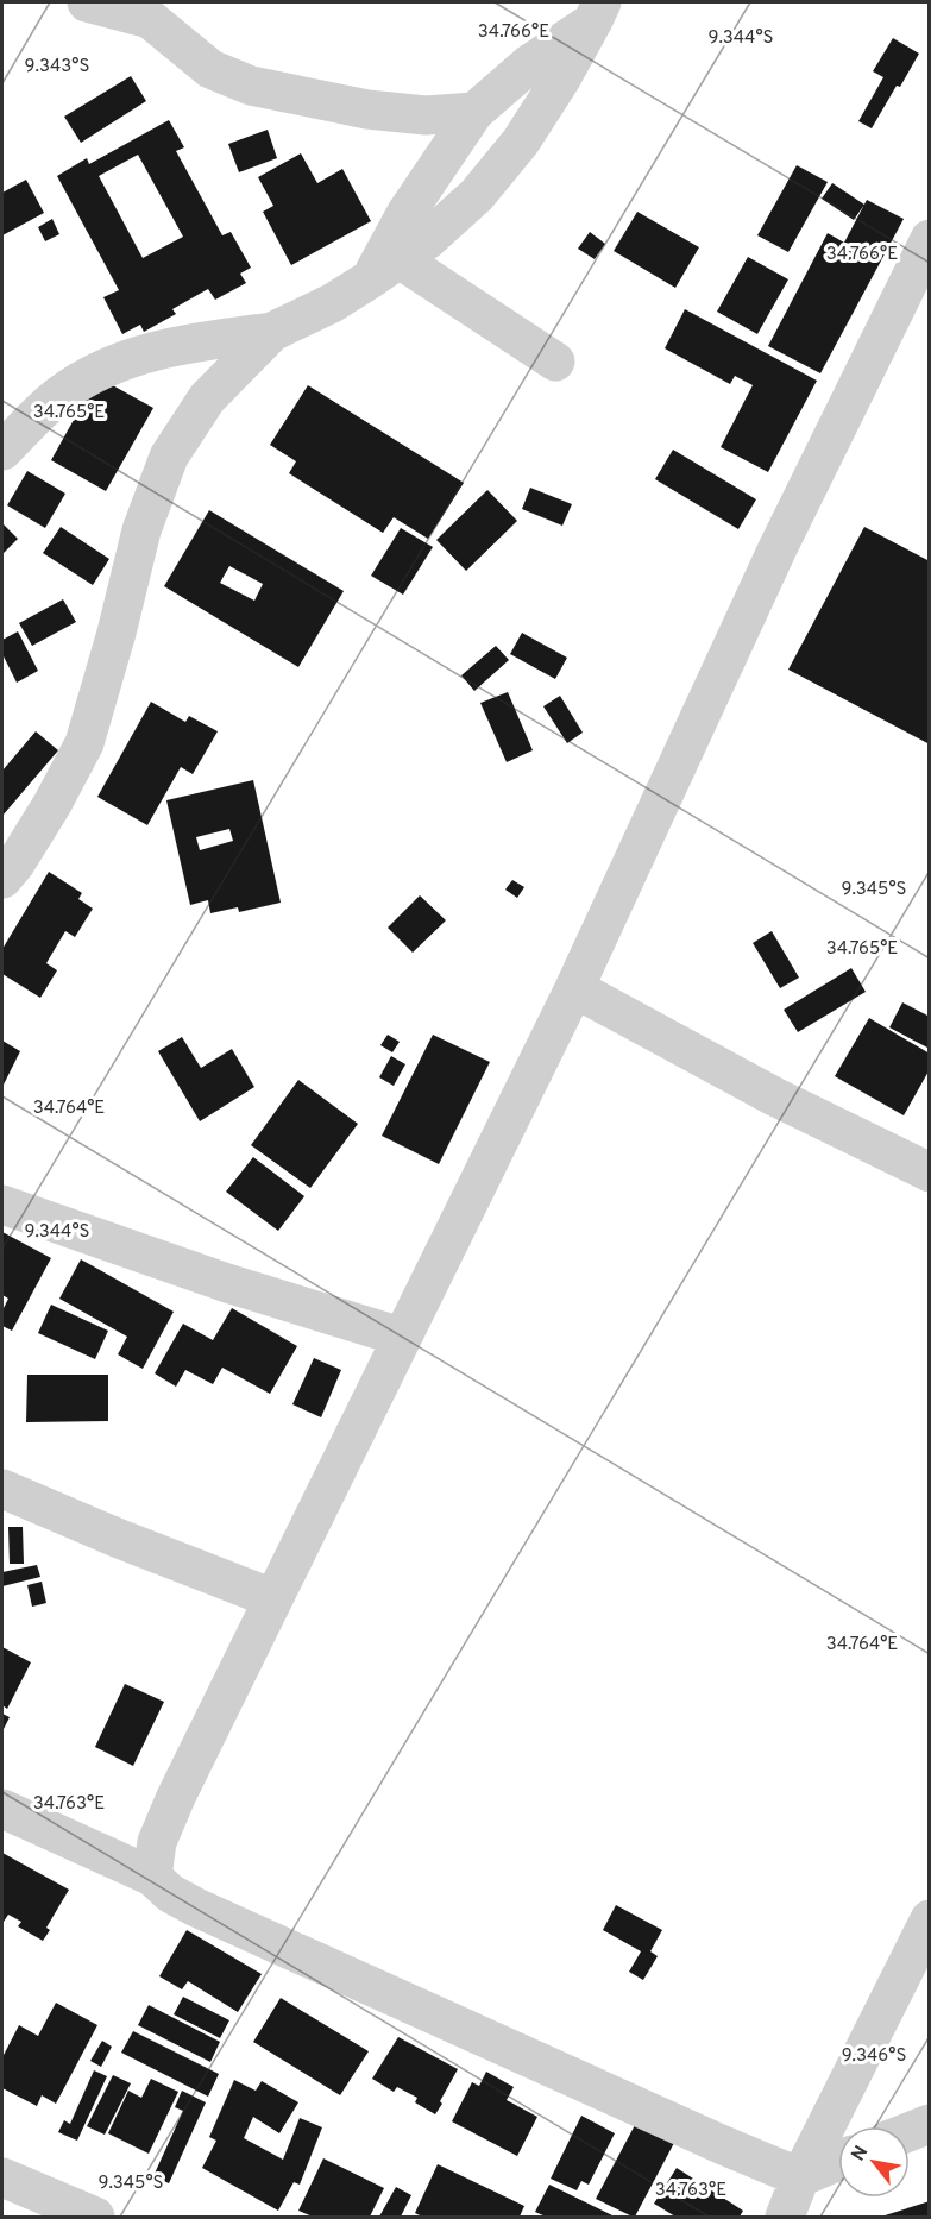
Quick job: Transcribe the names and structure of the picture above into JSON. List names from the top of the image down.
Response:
{
  "north": "top left",
  "coordinates": [
    "34.766°E",
    "9.344°S",
    "9.343°S",
    "34.765°E",
    "9.345°S",
    "34.764°E",
    "34.763°E",
    "9.346°S"
  ]
}
